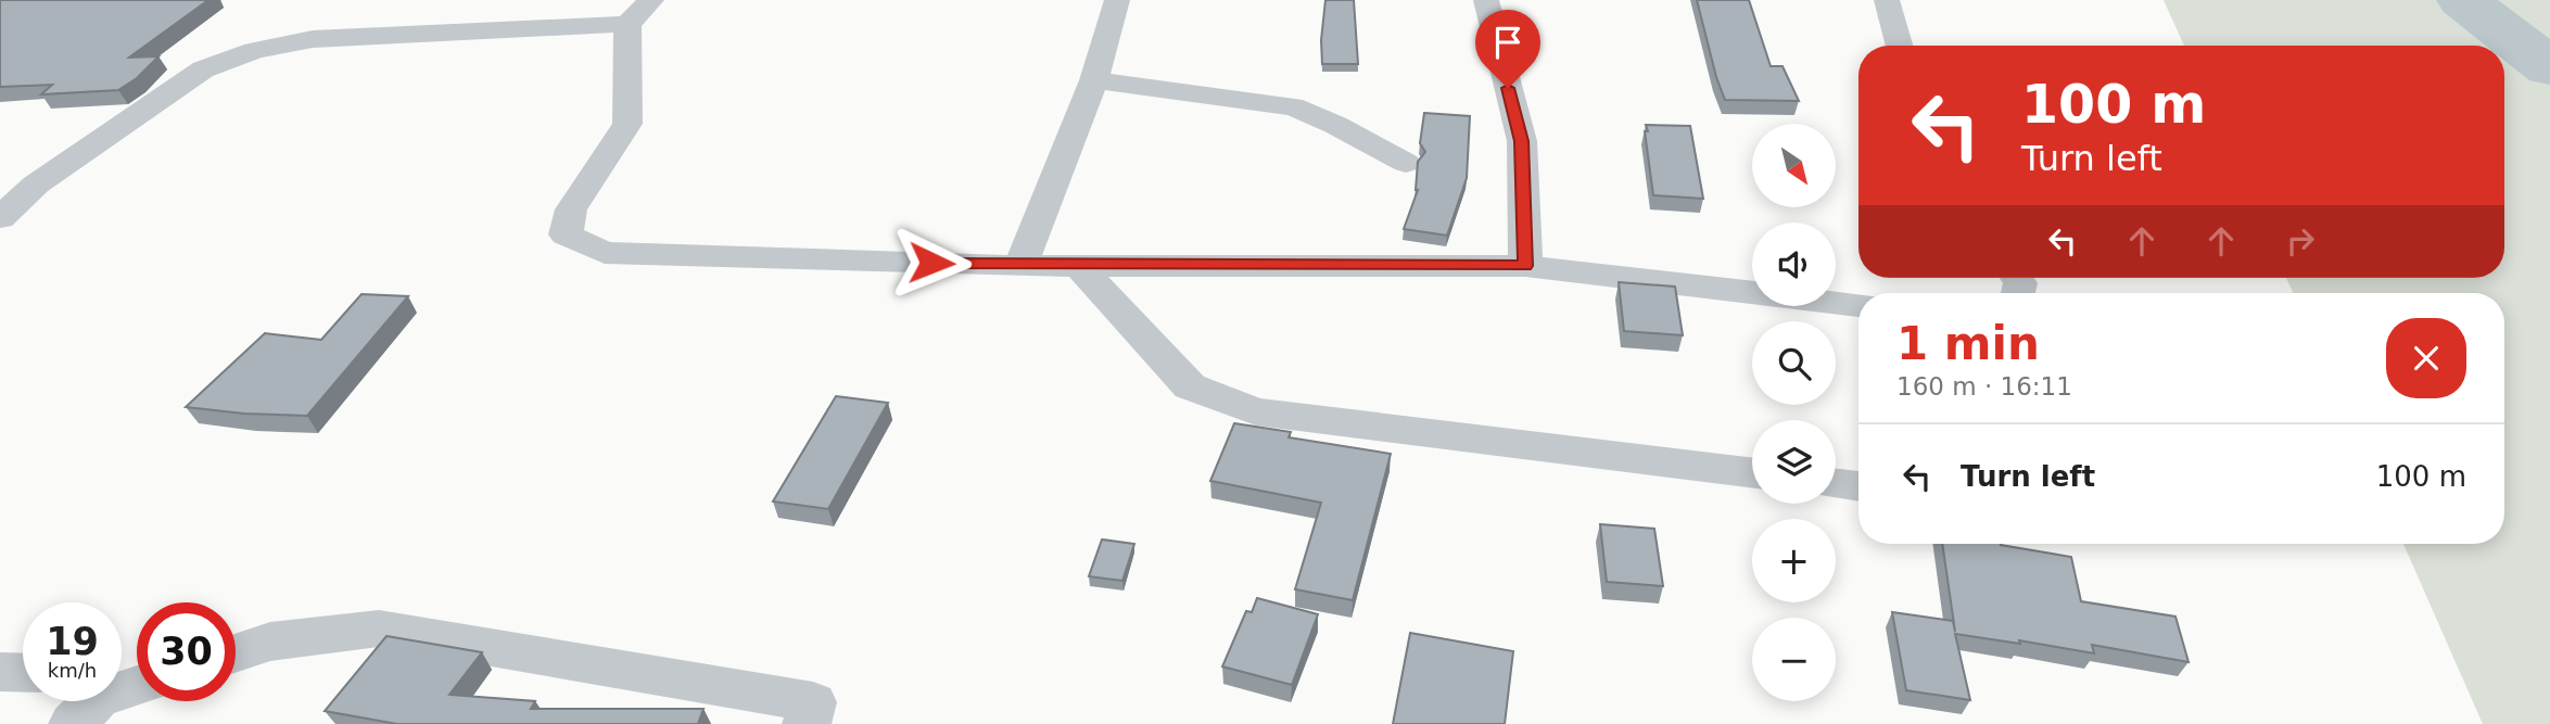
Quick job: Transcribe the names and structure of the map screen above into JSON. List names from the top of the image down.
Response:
{
  "north": "bottom right",
  "page": {
    "turn": ["100 m", "Turn left"],
    "map_buttons": ["+", "−"],
    "heading": ["1 min", "160 m · 16:11"],
    "list": [
      {
        "name": "Turn left",
        "value": "100 m"
      }
    ],
    "speed": "19 km/h",
    "limit": "30"
  }
}
